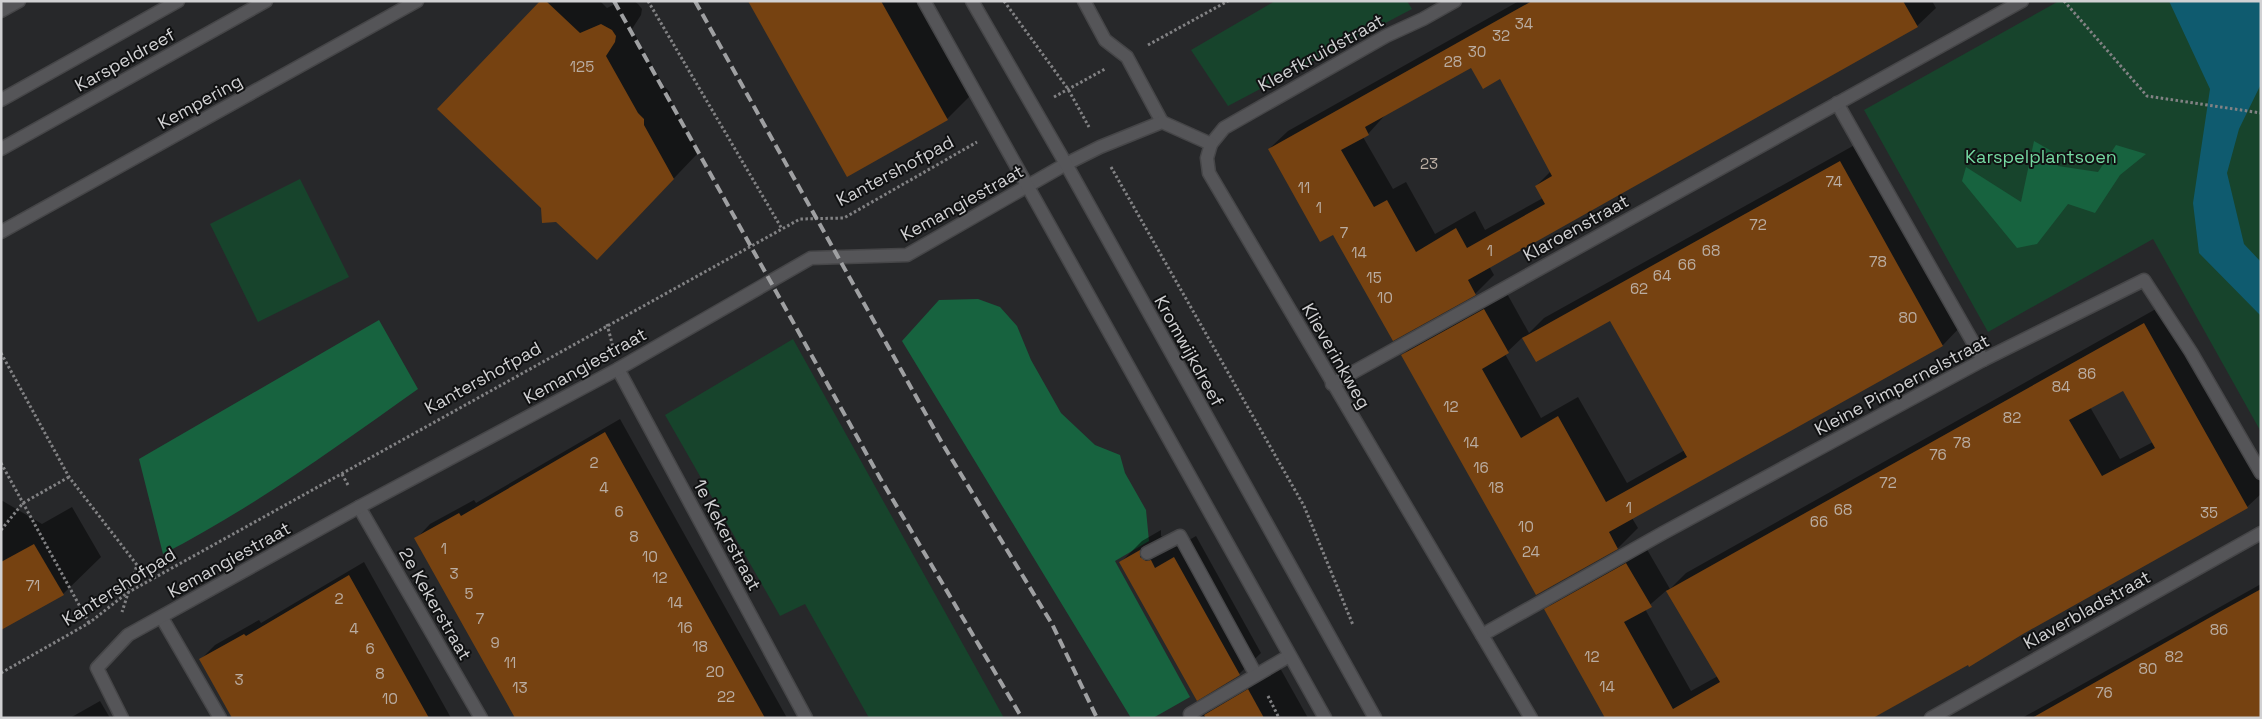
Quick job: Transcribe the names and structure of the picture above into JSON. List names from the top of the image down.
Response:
{
  "streets": {
    "street": [
      "Kleefkruidstraat",
      "Karspeldreef",
      "Kempering",
      "Kemangiestraat",
      "Klaroenstraat",
      "Kromwijkdreef",
      "Klieverinkweg",
      "Kleine Pimpernelstraat",
      "1e Kekerstraat",
      "2e Kekerstraat",
      "Klaverbladstraat"
    ],
    "path": ["Kantershofpad"]
  },
  "crossings": [
    ["Kleefkruidstraat", "Klieverinkweg"],
    ["Kemangiestraat", "Kromwijkdreef"],
    ["Kemangiestraat", "1e Kekerstraat"],
    ["Kemangiestraat", "2e Kekerstraat"],
    ["Klaroenstraat", "Klieverinkweg"],
    ["Klieverinkweg", "Kleine Pimpernelstraat"]
  ],
  "parks": ["Karspelplantsoen"],
  "house_numbers": [
    "34",
    "32",
    "30",
    "28",
    "125",
    "23",
    "74",
    "11",
    "1",
    "72",
    "7",
    "1",
    "68",
    "14",
    "78",
    "66",
    "64",
    "15",
    "62",
    "10",
    "80",
    "86",
    "84",
    "12",
    "82",
    "14",
    "78",
    "76",
    "2",
    "16",
    "72",
    "4",
    "18",
    "1",
    "68",
    "6",
    "35",
    "66",
    "10",
    "8",
    "1",
    "24",
    "10",
    "3",
    "12",
    "71",
    "5",
    "2",
    "14",
    "7",
    "16",
    "4",
    "86",
    "9",
    "18",
    "6",
    "12",
    "82",
    "11",
    "80",
    "20",
    "8",
    "3",
    "14",
    "13",
    "76",
    "22",
    "10"
  ]
}
